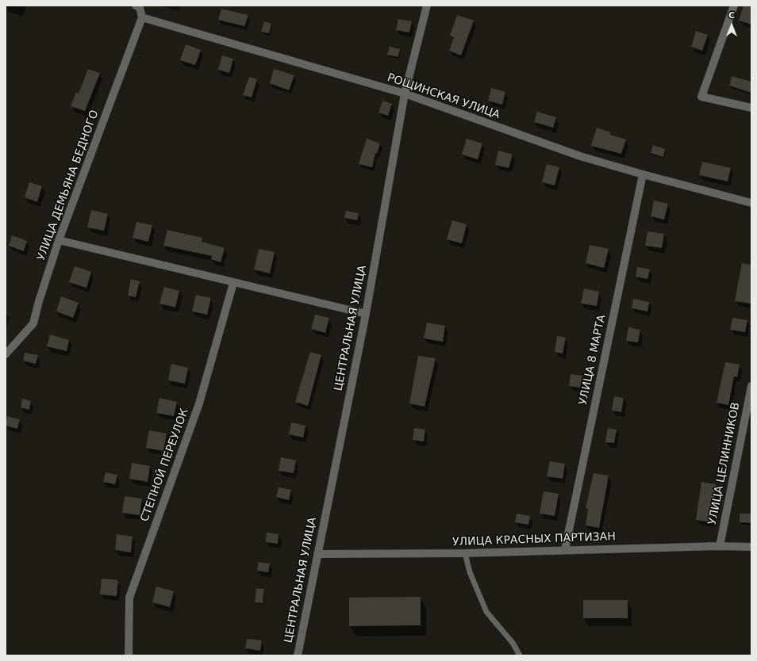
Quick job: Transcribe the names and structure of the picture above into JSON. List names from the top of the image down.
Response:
{
  "streets": {
    "street": [
      "РОЩИНСКАЯ УЛИЦА",
      "УЛИЦА ДЕМЬЯНА БЕДНОГО",
      "ЦЕНТРАЛЬНАЯ УЛИЦА",
      "УЛИЦА 8 МАРТА",
      "УЛИЦА ЦЕЛИННИКОВ",
      "СТЕПНОЙ ПЕРЕУЛОК",
      "УЛИЦА КРАСНЫХ ПАРТИЗАН"
    ]
  },
  "crossings": [
    ["РОЩИНСКАЯ УЛИЦА", "УЛИЦА ДЕМЬЯНА БЕДНОГО"],
    ["РОЩИНСКАЯ УЛИЦА", "ЦЕНТРАЛЬНАЯ УЛИЦА"],
    ["РОЩИНСКАЯ УЛИЦА", "УЛИЦА 8 МАРТА"],
    ["ЦЕНТРАЛЬНАЯ УЛИЦА", "УЛИЦА КРАСНЫХ ПАРТИЗАН"],
    ["УЛИЦА 8 МАРТА", "УЛИЦА КРАСНЫХ ПАРТИЗАН"],
    ["УЛИЦА ЦЕЛИННИКОВ", "УЛИЦА КРАСНЫХ ПАРТИЗАН"]
  ],
  "north": "top"
}
